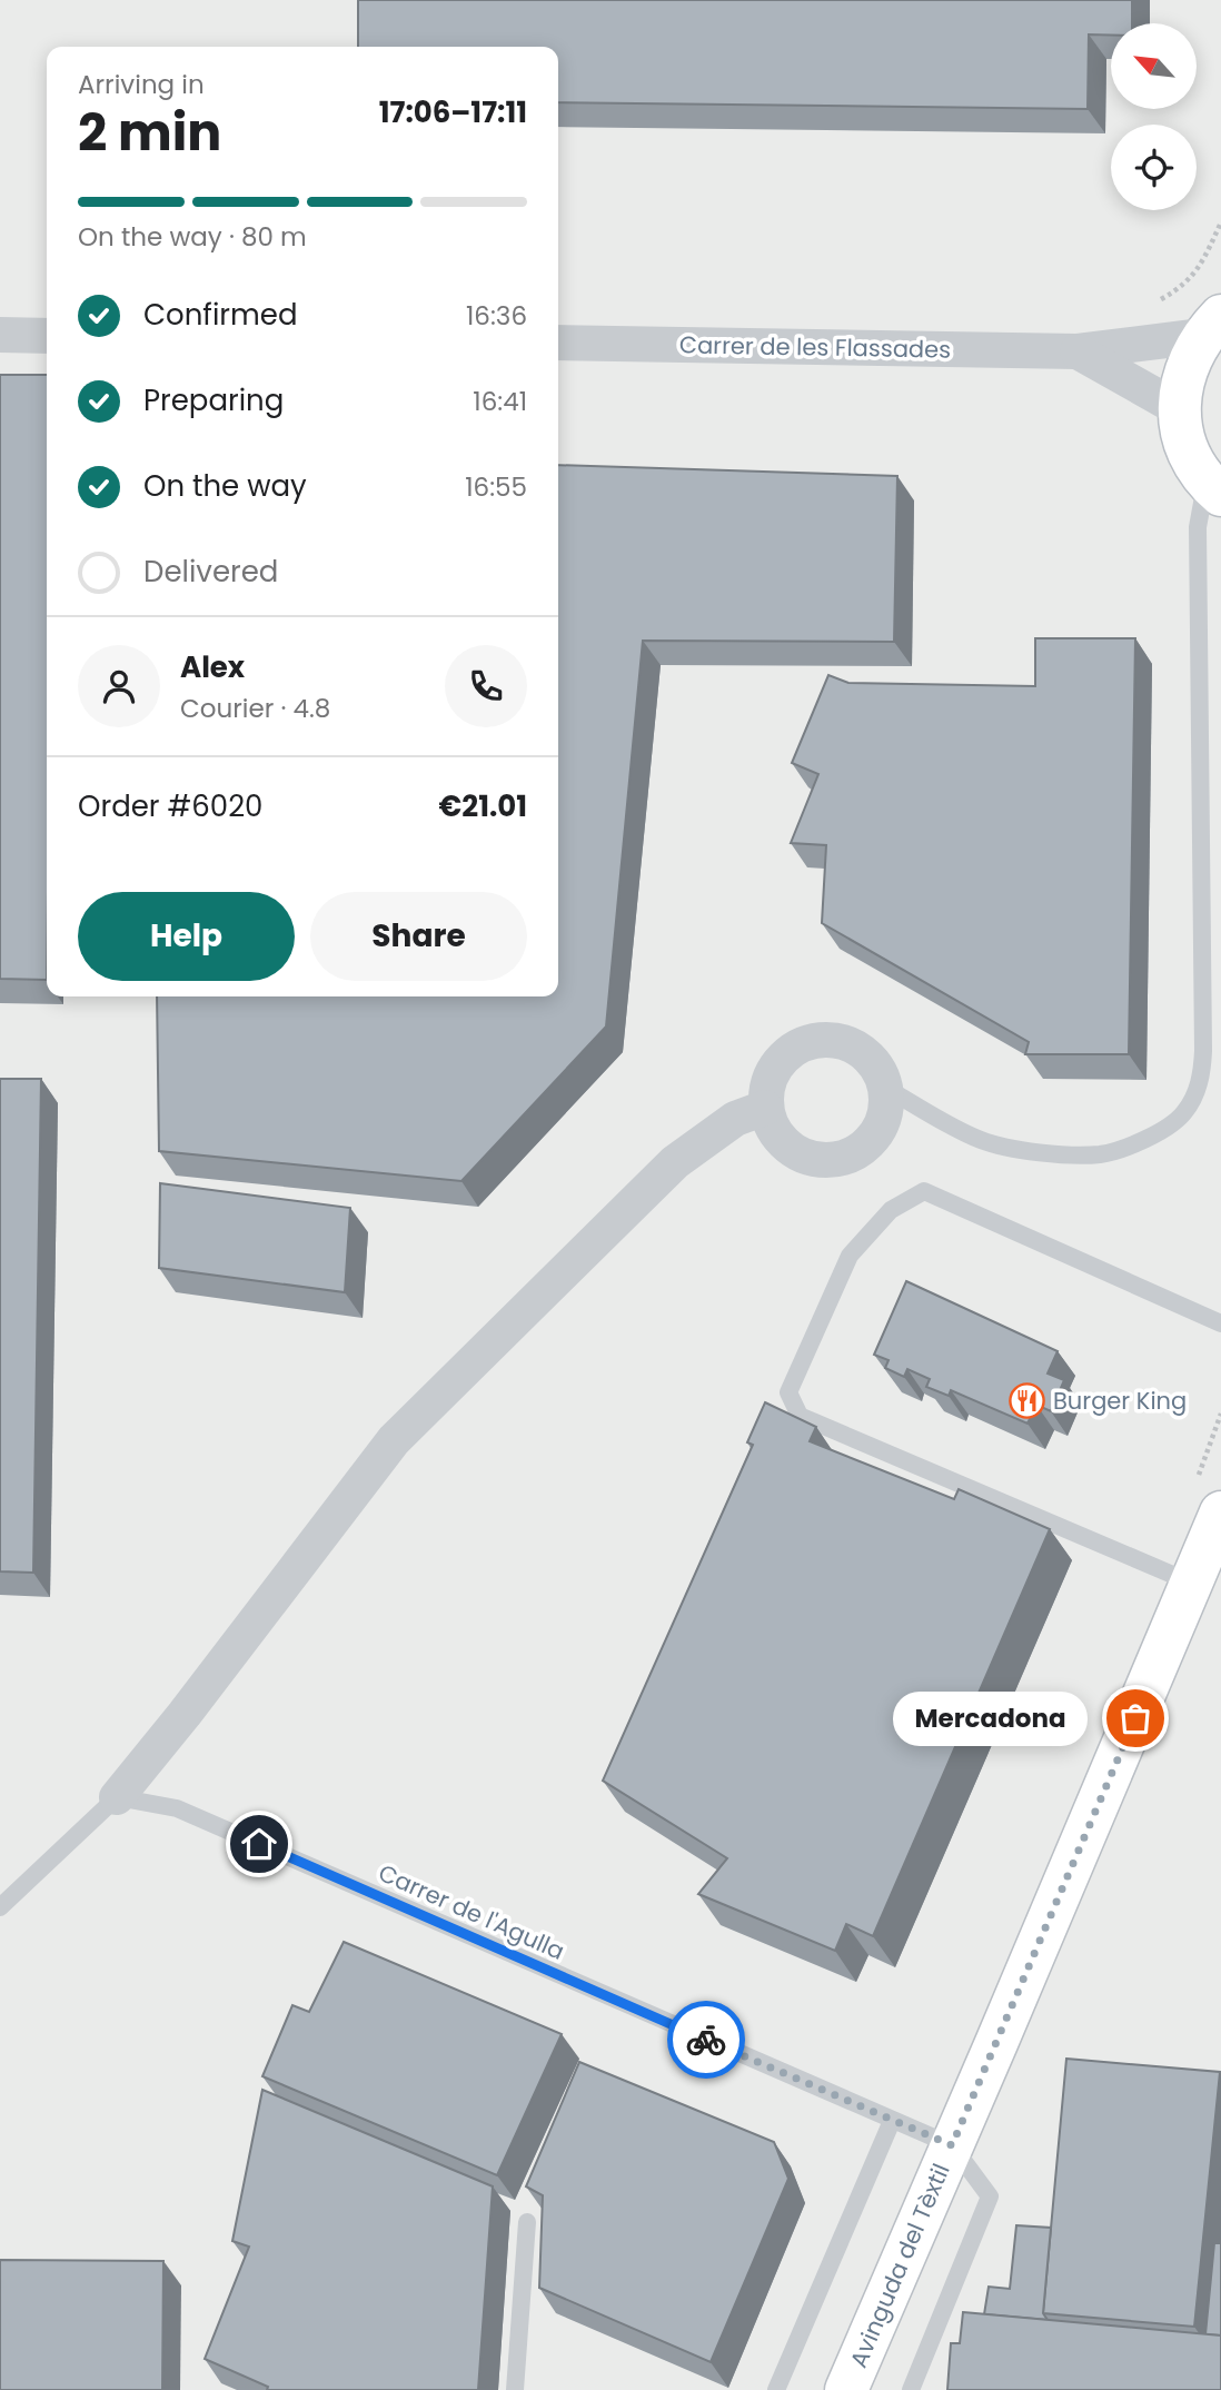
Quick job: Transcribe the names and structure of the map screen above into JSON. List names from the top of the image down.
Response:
{
  "streets": {
    "street": ["Carrer de les Flassades", "Avinguda del Tèxtil"],
    "lane": ["Carrer de l'Agulla"]
  },
  "crossings": [
    ["Carrer de l'Agulla", "Avinguda del Tèxtil"]
  ],
  "places": {
    "restaurant": ["Burger King"],
    "other": ["Mercadona"]
  },
  "north": "top left",
  "page": {
    "heading": ["2 min", "Arriving in", "17:06–17:11"],
    "panel": [
      "Alex",
      "Courier · 4.8",
      "Order #6020",
      "€21.01"
    ],
    "bar": "On the way · 80 m",
    "list": [
      ["Confirmed", "16:36"],
      ["Preparing", "16:41"],
      ["On the way", "16:55"],
      "Delivered"
    ],
    "buttons": ["Help", "Share"],
    "bubble": "Mercadona"
  }
}
